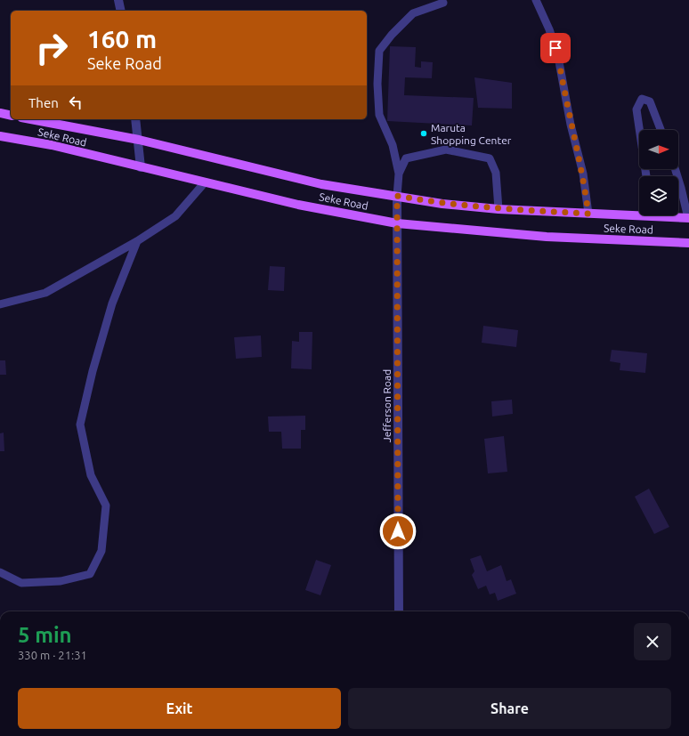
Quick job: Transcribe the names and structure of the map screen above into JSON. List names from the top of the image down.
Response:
{
  "streets": {
    "main road": ["Seke Road"],
    "street": ["Jefferson Road"]
  },
  "crossings": [
    ["Seke Road", "Jefferson Road"]
  ],
  "places": ["Maruta Shopping Center"],
  "north": "right",
  "page": {
    "turn": ["160 m", "Seke Road"],
    "then": "Then",
    "heading": ["5 min", "330 m · 21:31"],
    "buttons": ["Exit", "Share"]
  }
}
